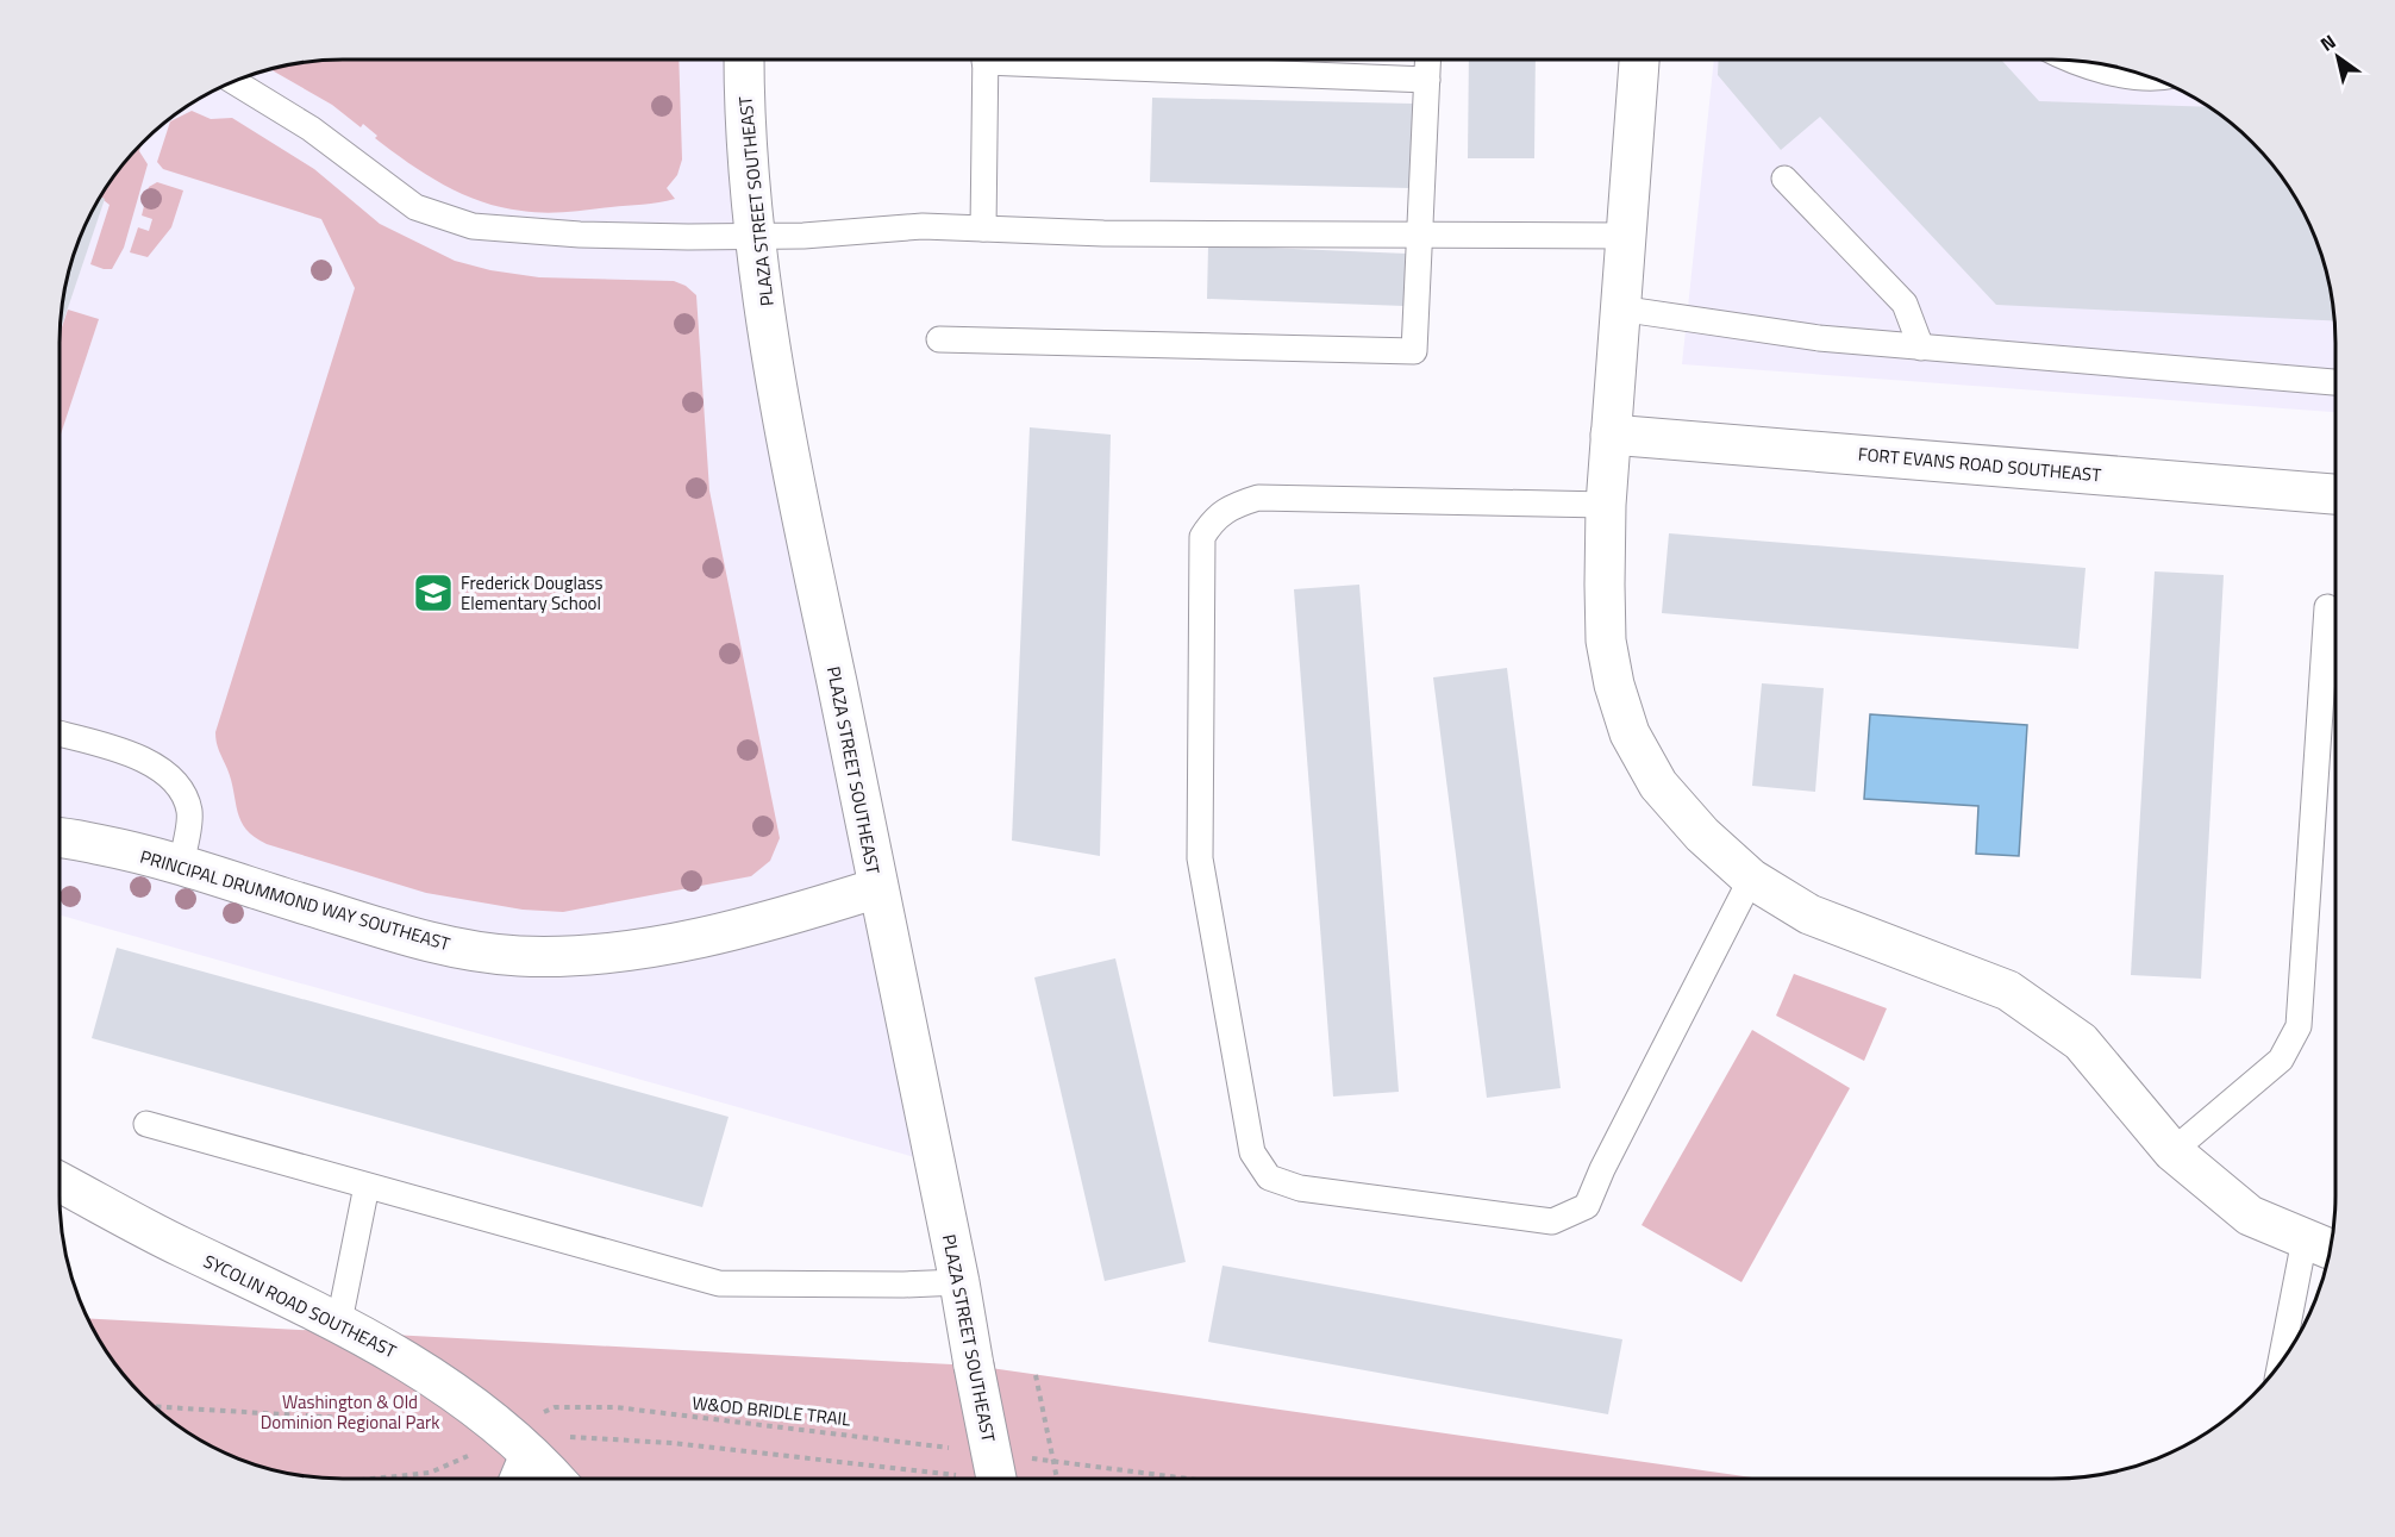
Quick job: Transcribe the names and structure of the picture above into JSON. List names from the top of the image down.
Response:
{
  "streets": {
    "street": [
      "PLAZA STREET SOUTHEAST",
      "FORT EVANS ROAD SOUTHEAST",
      "PRINCIPAL DRUMMOND WAY SOUTHEAST",
      "SYCOLIN ROAD SOUTHEAST"
    ],
    "path": ["W&OD BRIDLE TRAIL"]
  },
  "crossings": [
    ["PLAZA STREET SOUTHEAST", "PRINCIPAL DRUMMOND WAY SOUTHEAST"],
    ["SYCOLIN ROAD SOUTHEAST", "W&OD BRIDLE TRAIL"]
  ],
  "parks": ["Washington & Old Dominion Regional Park"],
  "places": {
    "school or university": ["Frederick Douglass Elementary School"]
  },
  "north": "top left"
}
